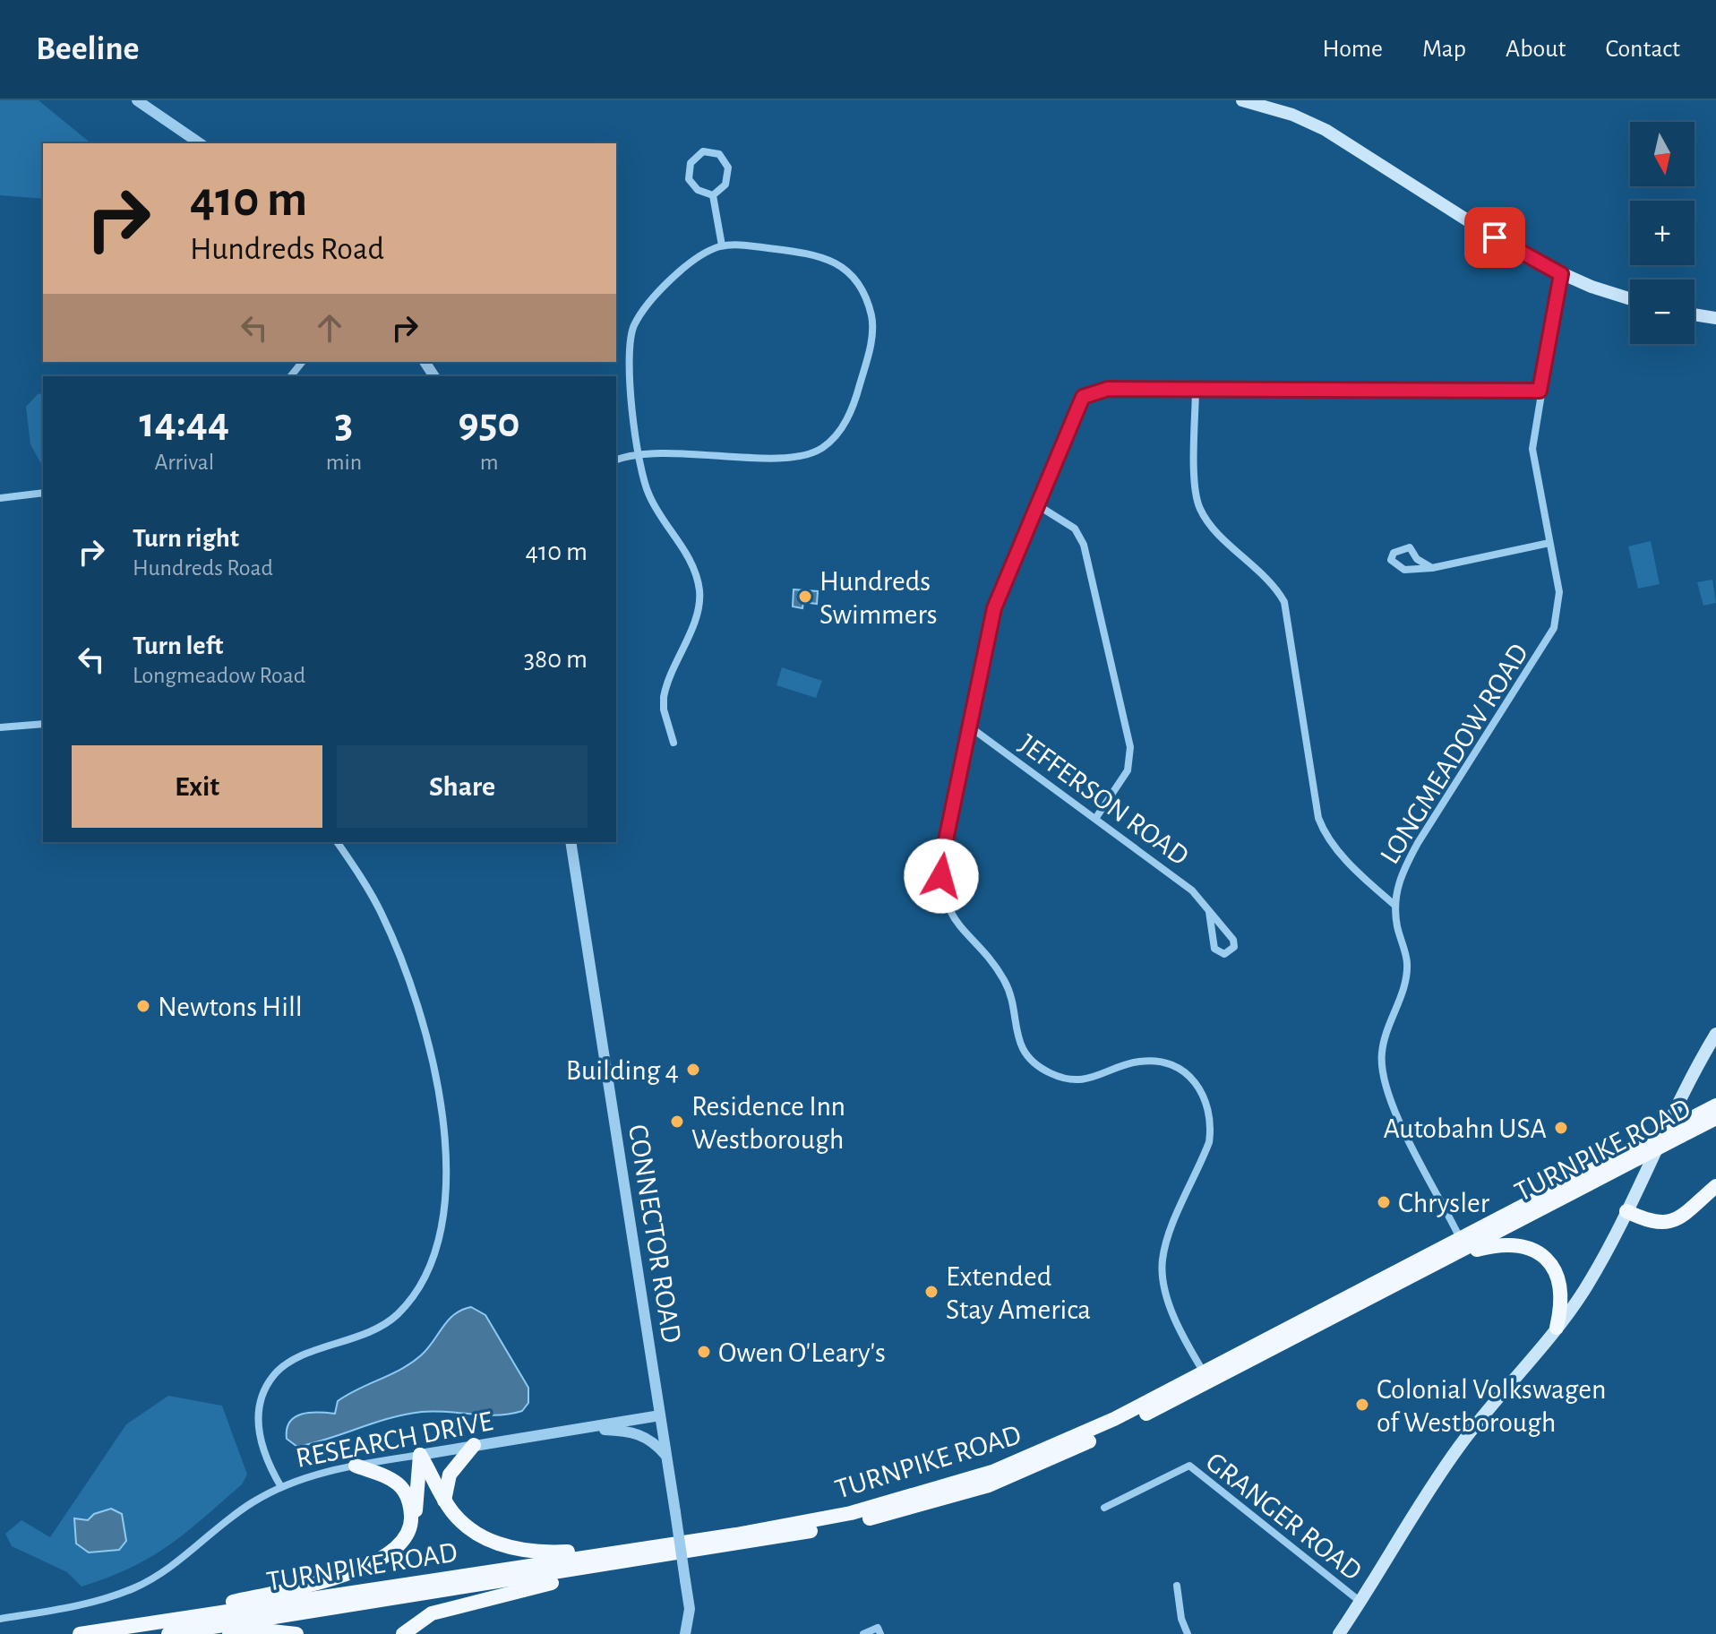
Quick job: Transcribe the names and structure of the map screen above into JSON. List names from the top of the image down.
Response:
{
  "streets": {
    "highway": ["TURNPIKE ROAD"],
    "street": [
      "LONGMEADOW ROAD",
      "JEFFERSON ROAD",
      "CONNECTOR ROAD",
      "RESEARCH DRIVE",
      "GRANGER ROAD"
    ]
  },
  "crossings": [
    ["LONGMEADOW ROAD", "TURNPIKE ROAD"],
    ["CONNECTOR ROAD", "RESEARCH DRIVE"]
  ],
  "places": [
    "Hundreds Swimmers",
    "Newtons Hill",
    "Building 4",
    "Residence Inn Westborough",
    "Autobahn USA",
    "Chrysler",
    "Extended Stay America",
    "Owen O'Leary's",
    "Colonial Volkswagen of Westborough"
  ],
  "north": "bottom",
  "page": {
    "header": "Beeline",
    "nav": [
      "Home",
      "Map",
      "About",
      "Contact"
    ],
    "map_buttons": ["+", "−"],
    "turn": ["410 m", "Hundreds Road"],
    "eta": [
      "14:44",
      "Arrival",
      "3",
      "min",
      "950",
      "m"
    ],
    "list": [
      {
        "name": "Turn right",
        "note": "Hundreds Road",
        "value": "410 m"
      },
      {
        "name": "Turn left",
        "note": "Longmeadow Road",
        "value": "380 m"
      }
    ],
    "buttons": ["Exit", "Share"]
  }
}
